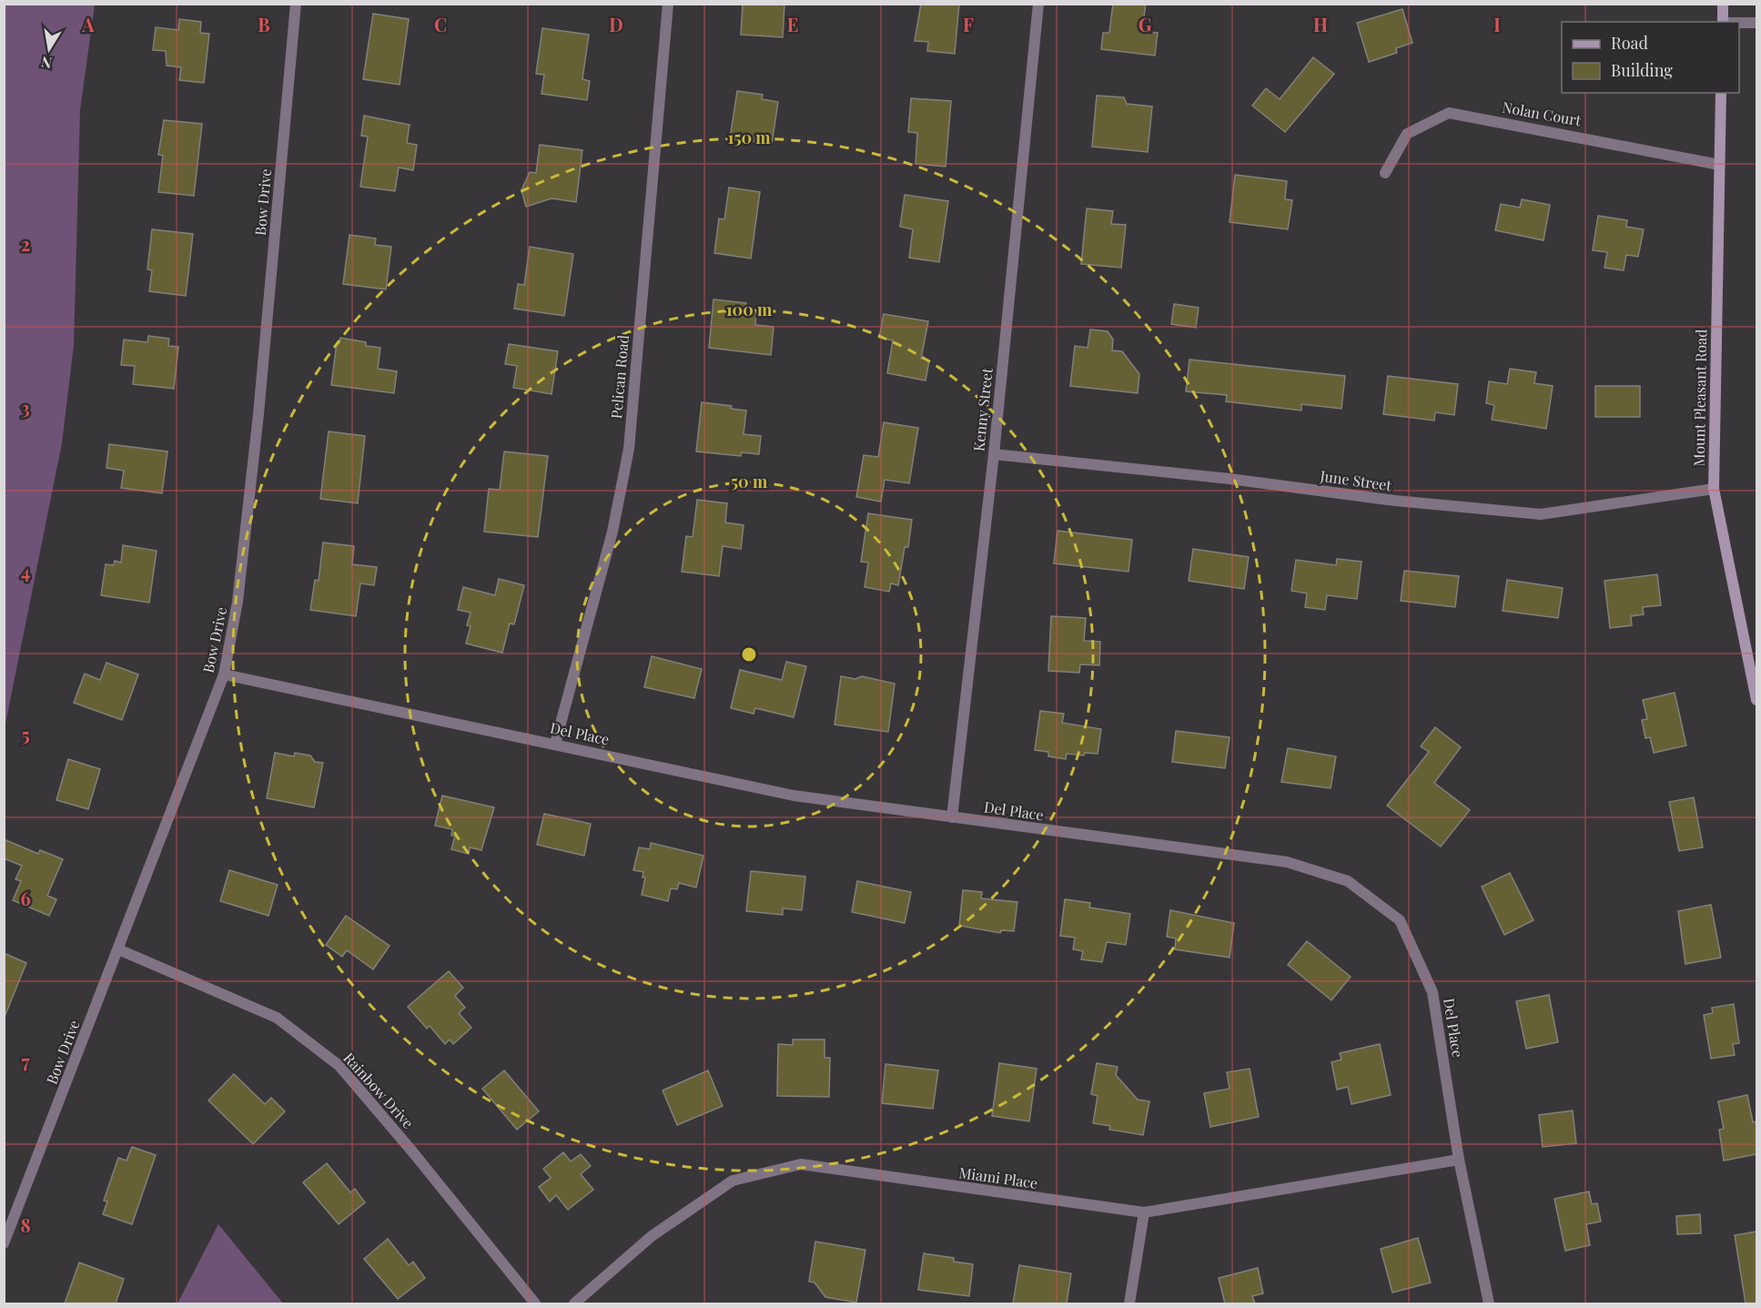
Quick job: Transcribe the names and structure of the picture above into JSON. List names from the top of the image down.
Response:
{
  "streets": {
    "street": [
      "Nolan Court",
      "Bow Drive",
      "Pelican Road",
      "Mount Pleasant Road",
      "Kenny Street",
      "June Street",
      "Del Place",
      "Rainbow Drive",
      "Miami Place"
    ]
  },
  "crossings": [
    ["Nolan Court", "Mount Pleasant Road"],
    ["Bow Drive", "Del Place"],
    ["Bow Drive", "Rainbow Drive"],
    ["Pelican Road", "Del Place"],
    ["Mount Pleasant Road", "June Street"],
    ["Kenny Street", "June Street"],
    ["Kenny Street", "Del Place"],
    ["Del Place", "Miami Place"]
  ],
  "legend": ["Road", "Building"],
  "north": "bottom",
  "grid": {
    "columns": [
      "A",
      "B",
      "C",
      "D",
      "E",
      "F",
      "G",
      "H",
      "I"
    ],
    "rows": [
      "2",
      "3",
      "4",
      "5",
      "6",
      "7",
      "8"
    ]
  },
  "rings": ["150 m", "100 m", "50 m"]
}
